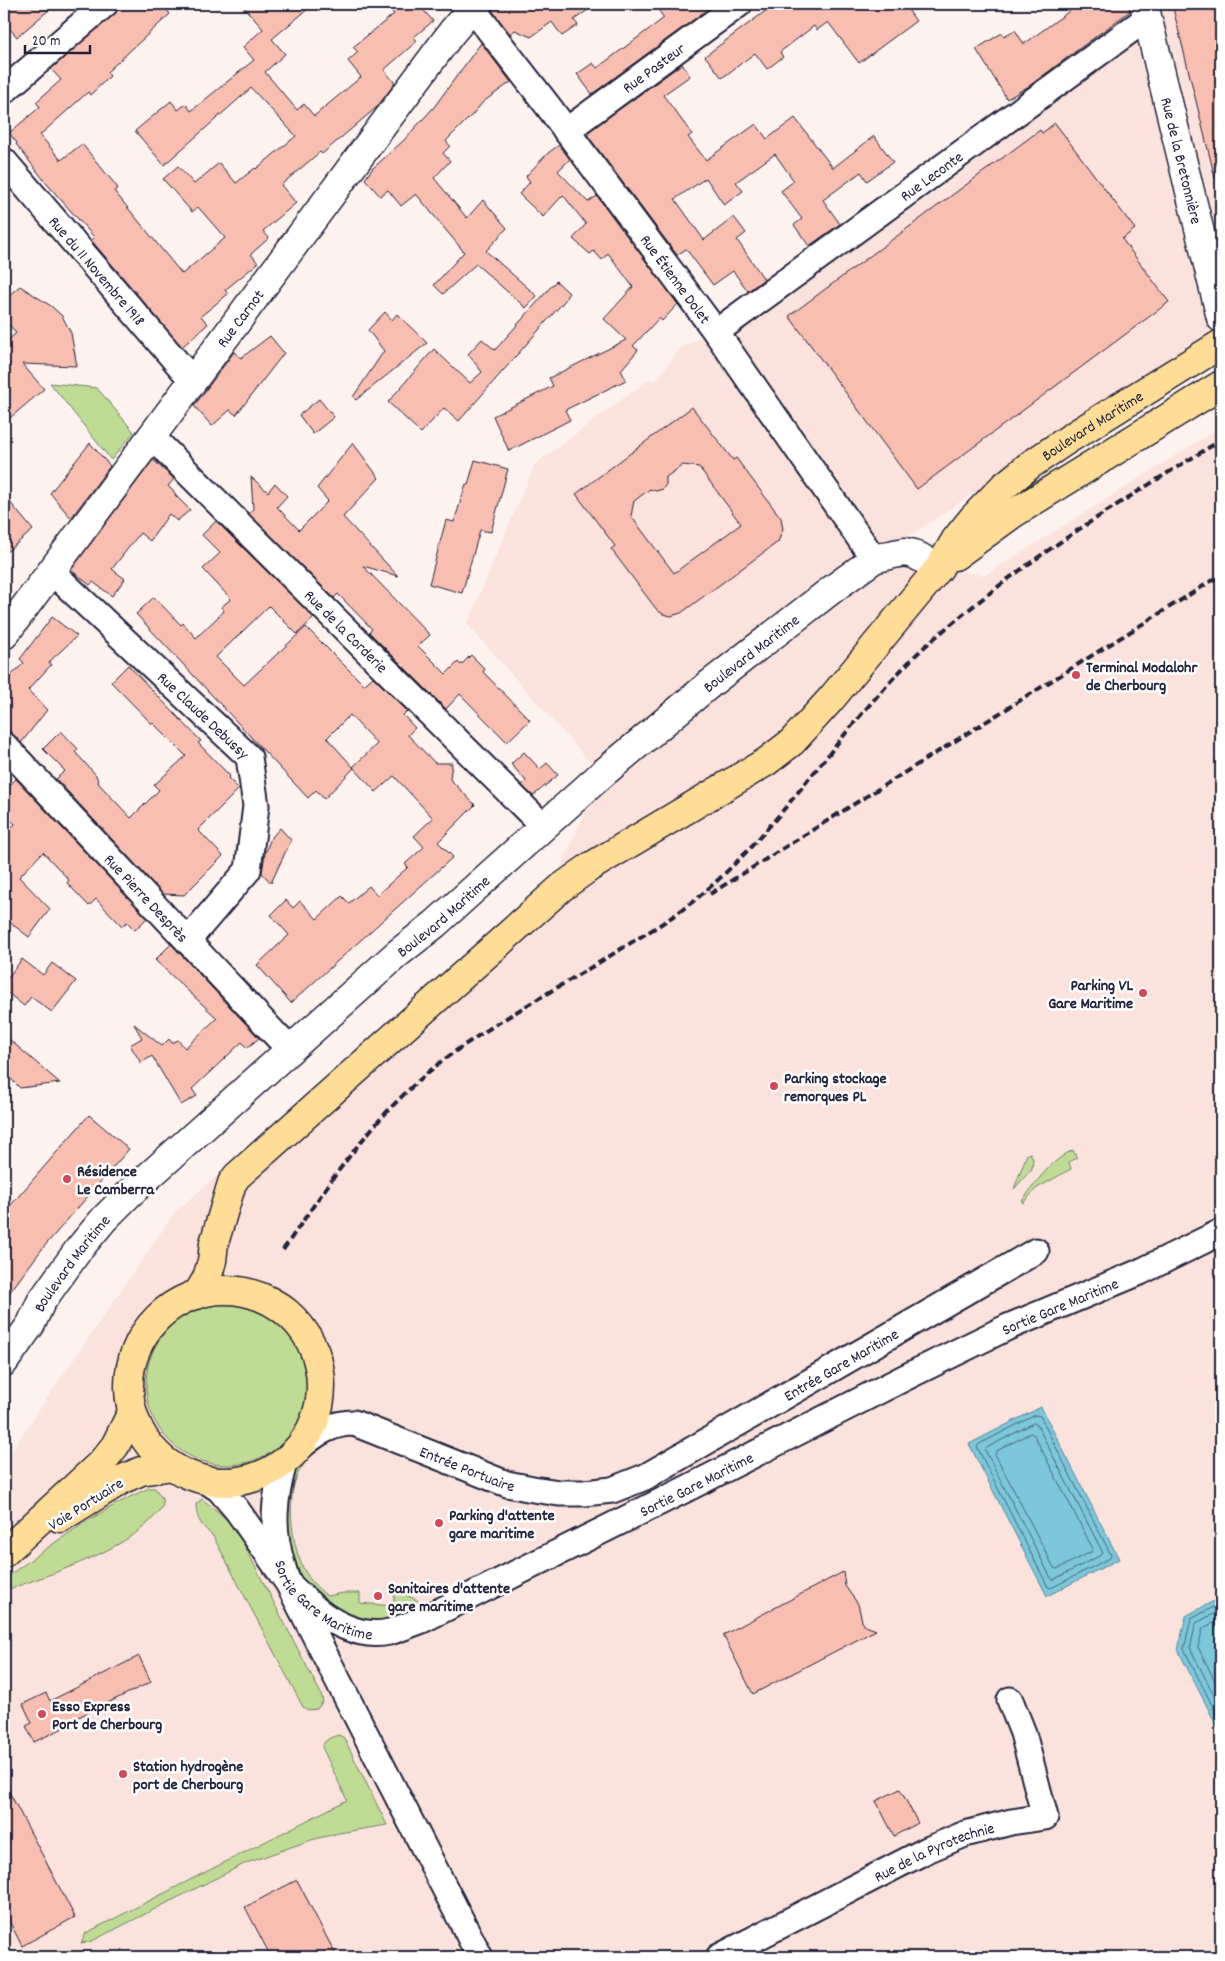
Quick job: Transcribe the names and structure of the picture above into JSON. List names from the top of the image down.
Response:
{
  "streets": {
    "main road": ["Boulevard Maritime", "Voie Portuaire"],
    "street": [
      "Rue Pasteur",
      "Rue de la Bretonnière",
      "Rue Leconte",
      "Rue du 11 Novembre 1918",
      "Rue Étienne Dolet",
      "Rue Carnot",
      "Rue de la Corderie",
      "Rue Claude Debussy",
      "Rue Pierre Desprès",
      "Sortie Gare Maritime",
      "Entrée Gare Maritime",
      "Entrée Portuaire",
      "Rue de la Pyrotechnie"
    ]
  },
  "crossings": [
    ["Rue Pasteur", "Rue Étienne Dolet"],
    ["Rue de la Bretonnière", "Rue Leconte"],
    ["Rue Leconte", "Rue Étienne Dolet"],
    ["Rue du 11 Novembre 1918", "Rue Carnot"],
    ["Rue Étienne Dolet", "Rue Carnot"],
    ["Rue Étienne Dolet", "Boulevard Maritime"],
    ["Rue Carnot", "Rue de la Corderie"],
    ["Rue Carnot", "Rue Claude Debussy"],
    ["Boulevard Maritime", "Rue de la Corderie"],
    ["Boulevard Maritime", "Rue Pierre Desprès"],
    ["Rue Claude Debussy", "Rue Pierre Desprès"],
    ["Sortie Gare Maritime", "Entrée Portuaire"],
    ["Entrée Gare Maritime", "Entrée Portuaire"]
  ],
  "places": [
    "Terminal Modalohr de Cherbourg",
    "Parking VL Gare Maritime",
    "Parking stockage remorques PL",
    "Résidence Le Camberra",
    "Parking d'attente gare maritime",
    "Sanitaires d'attente gare maritime",
    "Esso Express Port de Cherbourg",
    "Station hydrogène port de Cherbourg"
  ],
  "scale_bar": "20 m"
}
